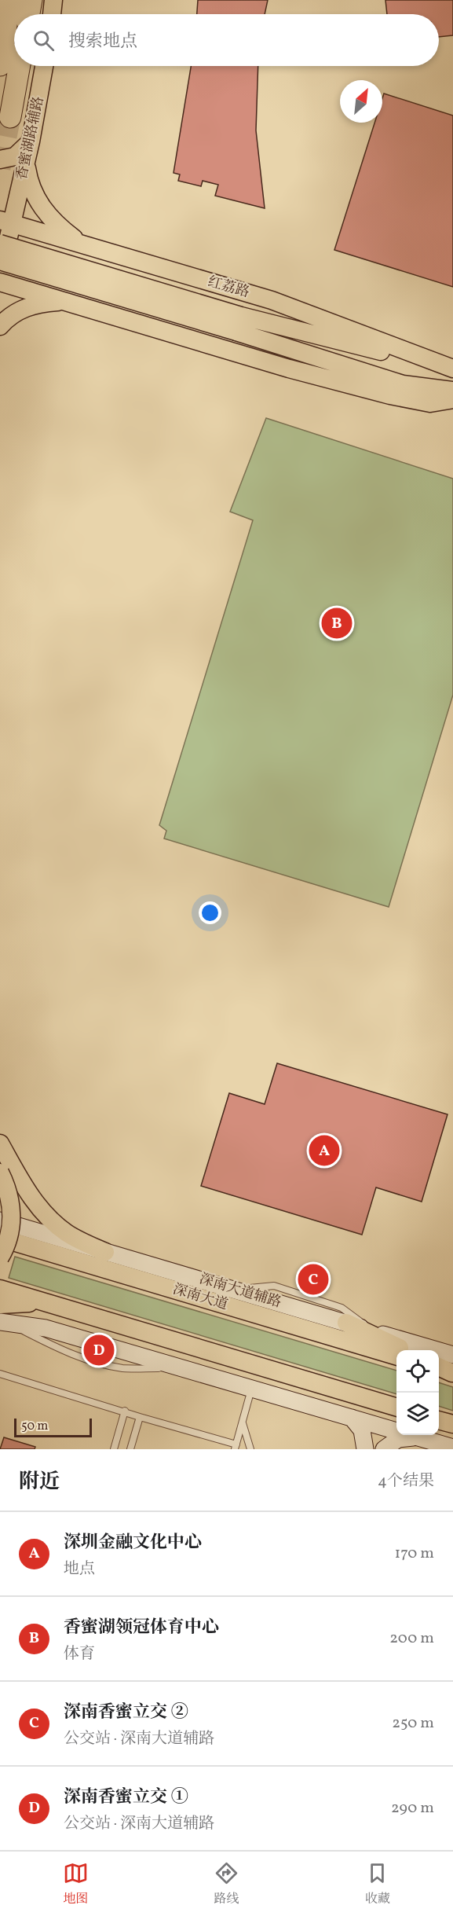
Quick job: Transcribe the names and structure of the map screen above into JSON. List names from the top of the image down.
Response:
{
  "streets": {
    "main road": [
      "香蜜湖路辅路",
      "红荔路",
      "深南大道辅路",
      "深南大道"
    ]
  },
  "crossings": [
    ["香蜜湖路辅路", "红荔路"]
  ],
  "scale_bar": "50 m",
  "north": "top right",
  "page": {
    "search": "搜索地点",
    "pins": [
      "B",
      "A",
      "C",
      "D"
    ],
    "scale": "50 m",
    "heading": ["附近", "4个结果"],
    "list": [
      {
        "mark": "A",
        "name": "深圳金融文化中心",
        "note": "地点",
        "value": "170 m"
      },
      {
        "mark": "B",
        "name": "香蜜湖领冠体育中心",
        "note": "体育",
        "value": "200 m"
      },
      {
        "mark": "C",
        "name": "深南香蜜立交 ②",
        "note": "公交站 · 深南大道辅路",
        "value": "250 m"
      },
      {
        "mark": "D",
        "name": "深南香蜜立交 ①",
        "note": "公交站 · 深南大道辅路",
        "value": "290 m"
      }
    ],
    "nav": ["地图", "路线", "收藏"]
  }
}
